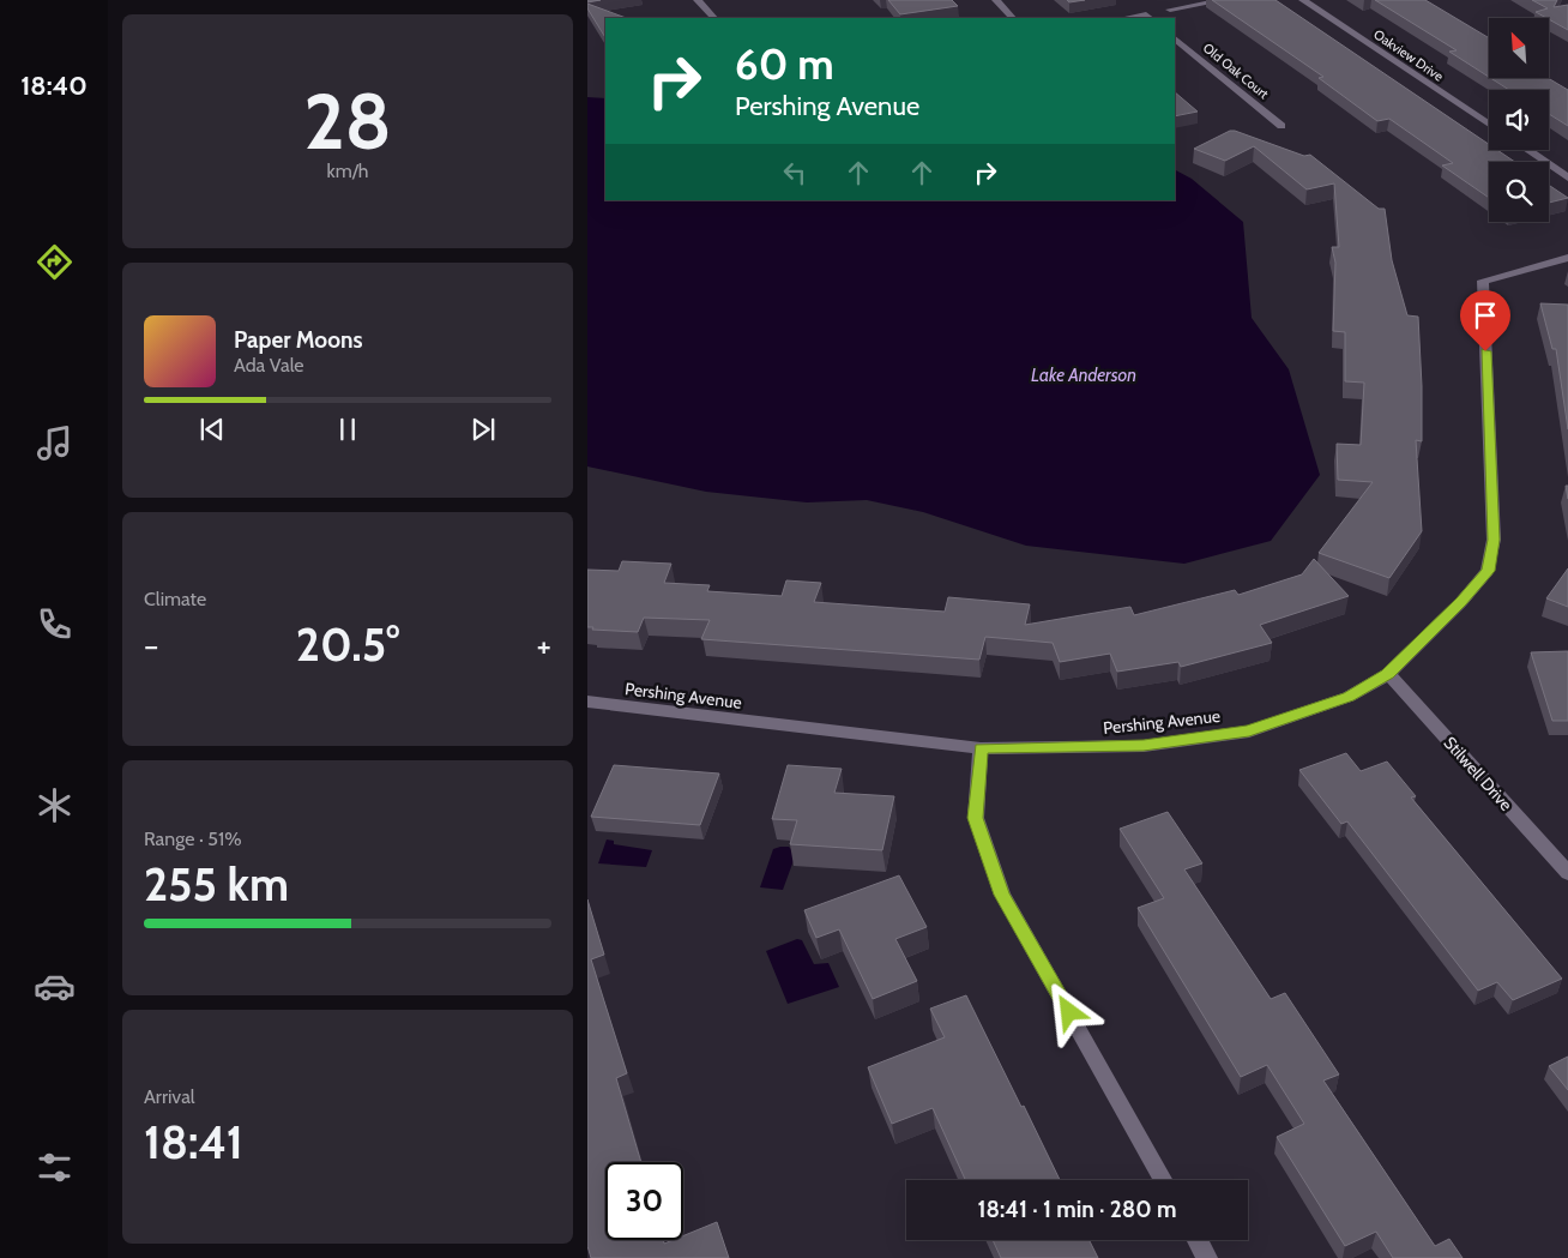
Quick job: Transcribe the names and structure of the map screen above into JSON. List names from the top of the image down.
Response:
{
  "streets": {
    "street": [
      "Oakview Drive",
      "Old Oak Court",
      "Pershing Avenue",
      "Stilwell Drive"
    ]
  },
  "crossings": [
    ["Pershing Avenue", "Stilwell Drive"]
  ],
  "water": ["Lake Anderson"],
  "north": "top left",
  "page": {
    "tabs": "18:40",
    "tile": [
      ["28", "km/h"],
      "Climate",
      ["Range · 51%", "255 km"],
      ["Arrival", "18:41"]
    ],
    "turn": ["60 m", "Pershing Avenue"],
    "song": ["Paper Moons", "Ada Vale"],
    "heat": ["−", "20.5°", "+"],
    "limit": "30",
    "trip": "18:41 · 1 min · 280 m"
  }
}
